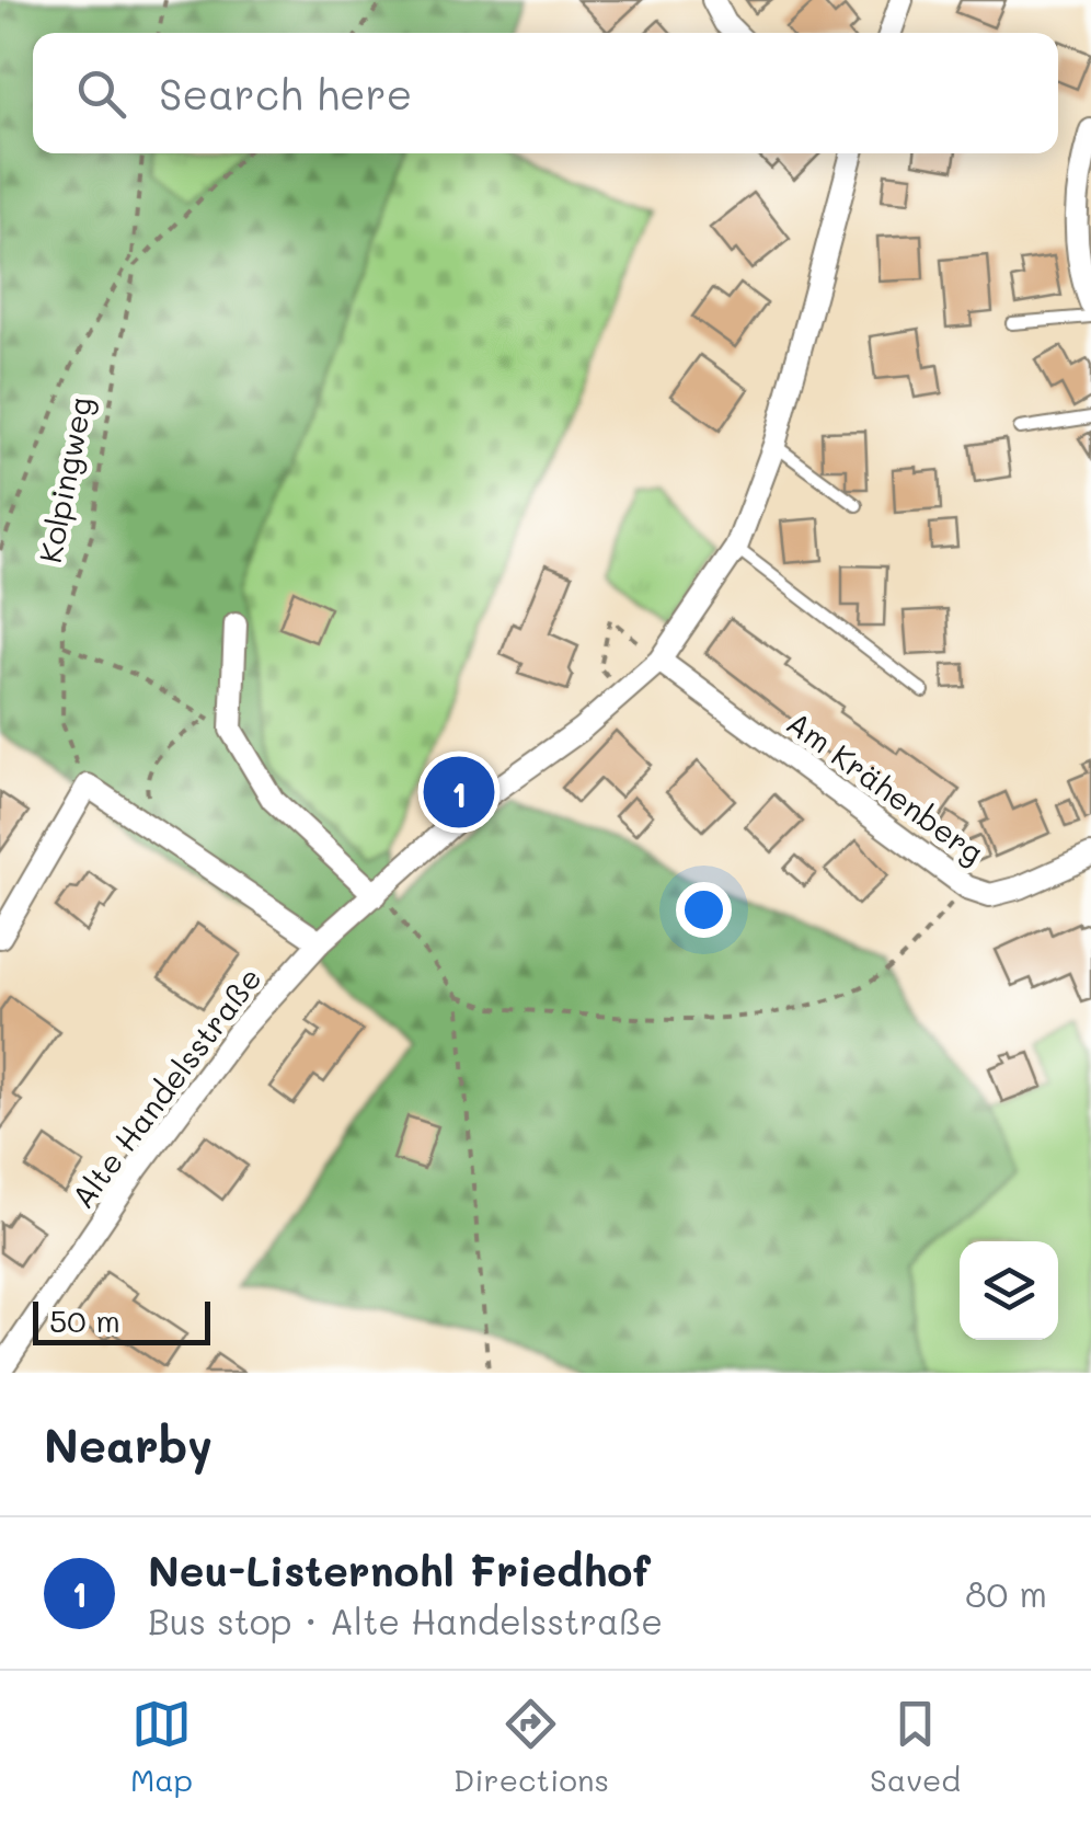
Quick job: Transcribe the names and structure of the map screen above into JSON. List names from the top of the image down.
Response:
{
  "streets": {
    "street": ["Am Krähenberg", "Alte Handelsstraße"],
    "path": ["Kolpingweg"]
  },
  "crossings": [
    ["Am Krähenberg", "Alte Handelsstraße"]
  ],
  "scale_bar": "50 m",
  "page": {
    "search": "Search here",
    "pins": "1",
    "scale": "50 m",
    "heading": "Nearby",
    "list": [
      {
        "mark": "1",
        "name": "Neu-Listernohl Friedhof",
        "note": "Bus stop · Alte Handelsstraße",
        "value": "80 m"
      }
    ],
    "nav": ["Map", "Directions", "Saved"]
  }
}
